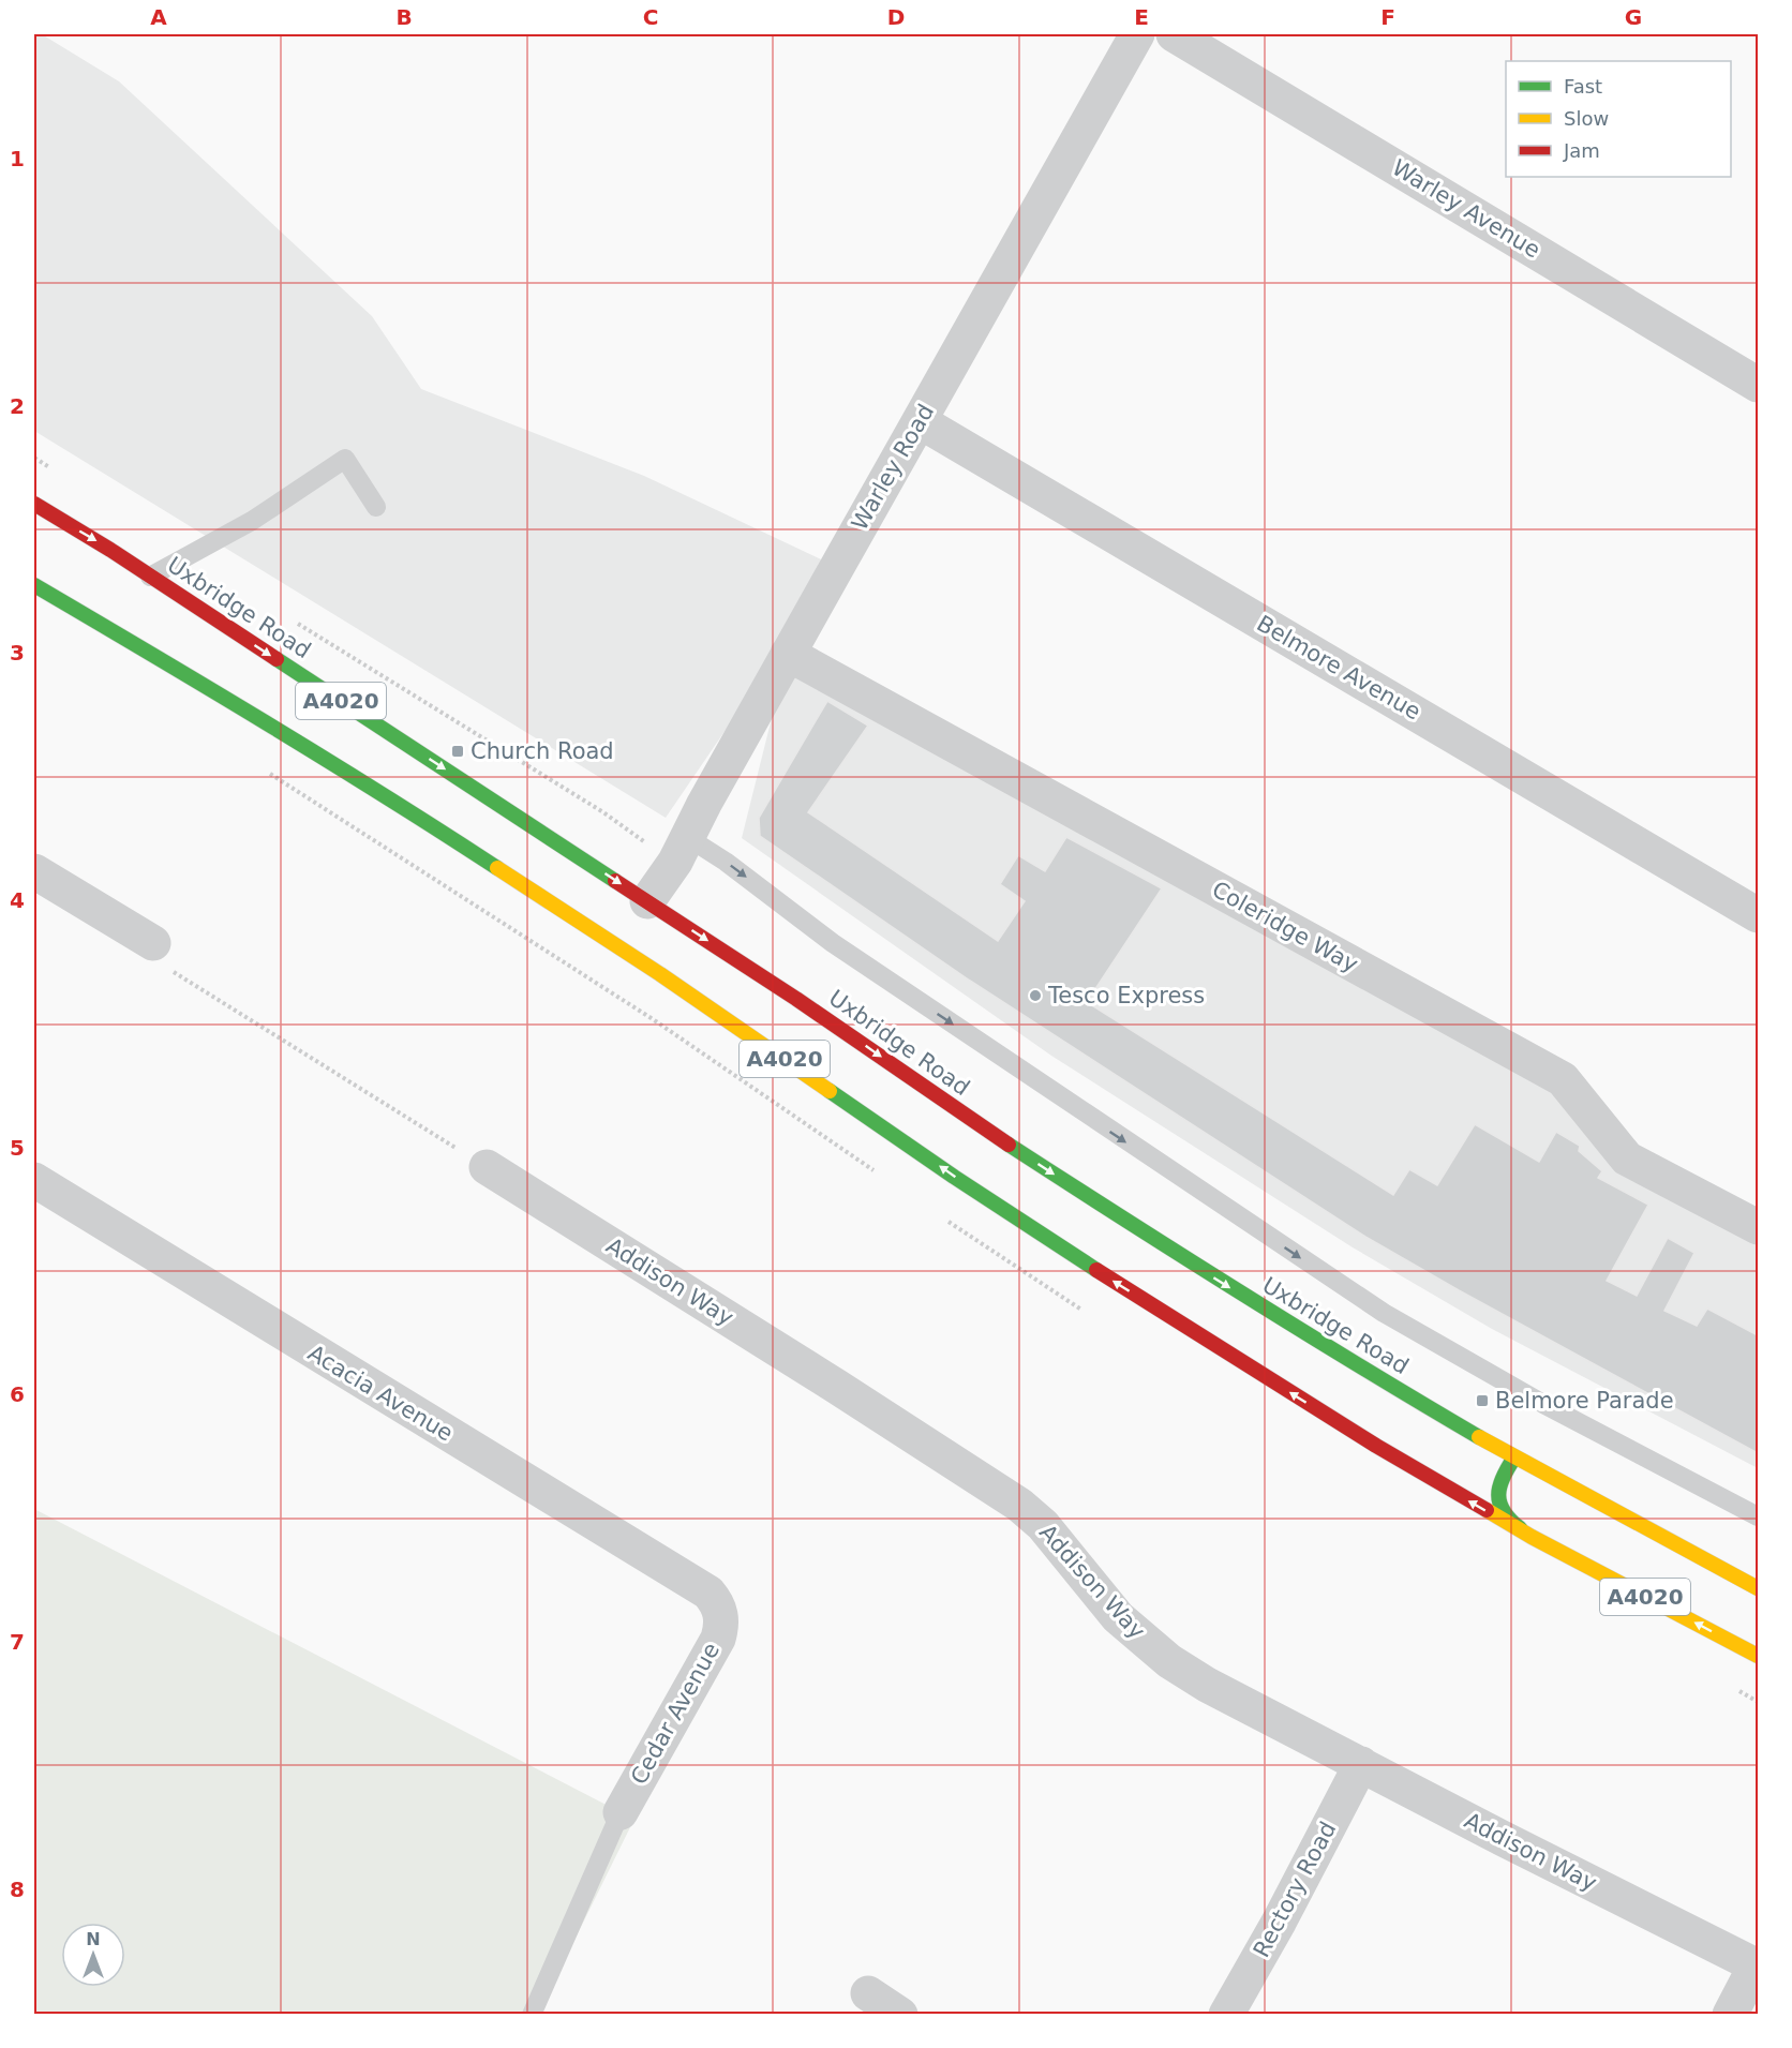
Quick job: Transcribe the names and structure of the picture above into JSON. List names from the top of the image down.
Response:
{
  "streets": {
    "main road": ["Uxbridge Road", "A4020"],
    "street": [
      "Warley Avenue",
      "Warley Road",
      "Belmore Avenue",
      "Coleridge Way",
      "Addison Way",
      "Acacia Avenue",
      "Cedar Avenue",
      "Rectory Road"
    ]
  },
  "crossings": [
    ["Warley Road", "Uxbridge Road"],
    ["Warley Road", "Belmore Avenue"],
    ["Warley Road", "Coleridge Way"],
    ["Uxbridge Road", "A4020"],
    ["Addison Way", "Rectory Road"],
    ["Acacia Avenue", "Cedar Avenue"]
  ],
  "places": {
    "transit": ["Church Road", "Belmore Parade"],
    "other": ["Tesco Express"]
  },
  "legend": ["Fast", "Slow", "Jam"],
  "north": "top",
  "grid": {
    "columns": [
      "A",
      "B",
      "C",
      "D",
      "E",
      "F",
      "G"
    ],
    "rows": [
      "1",
      "2",
      "3",
      "4",
      "5",
      "6",
      "7",
      "8"
    ]
  }
}
